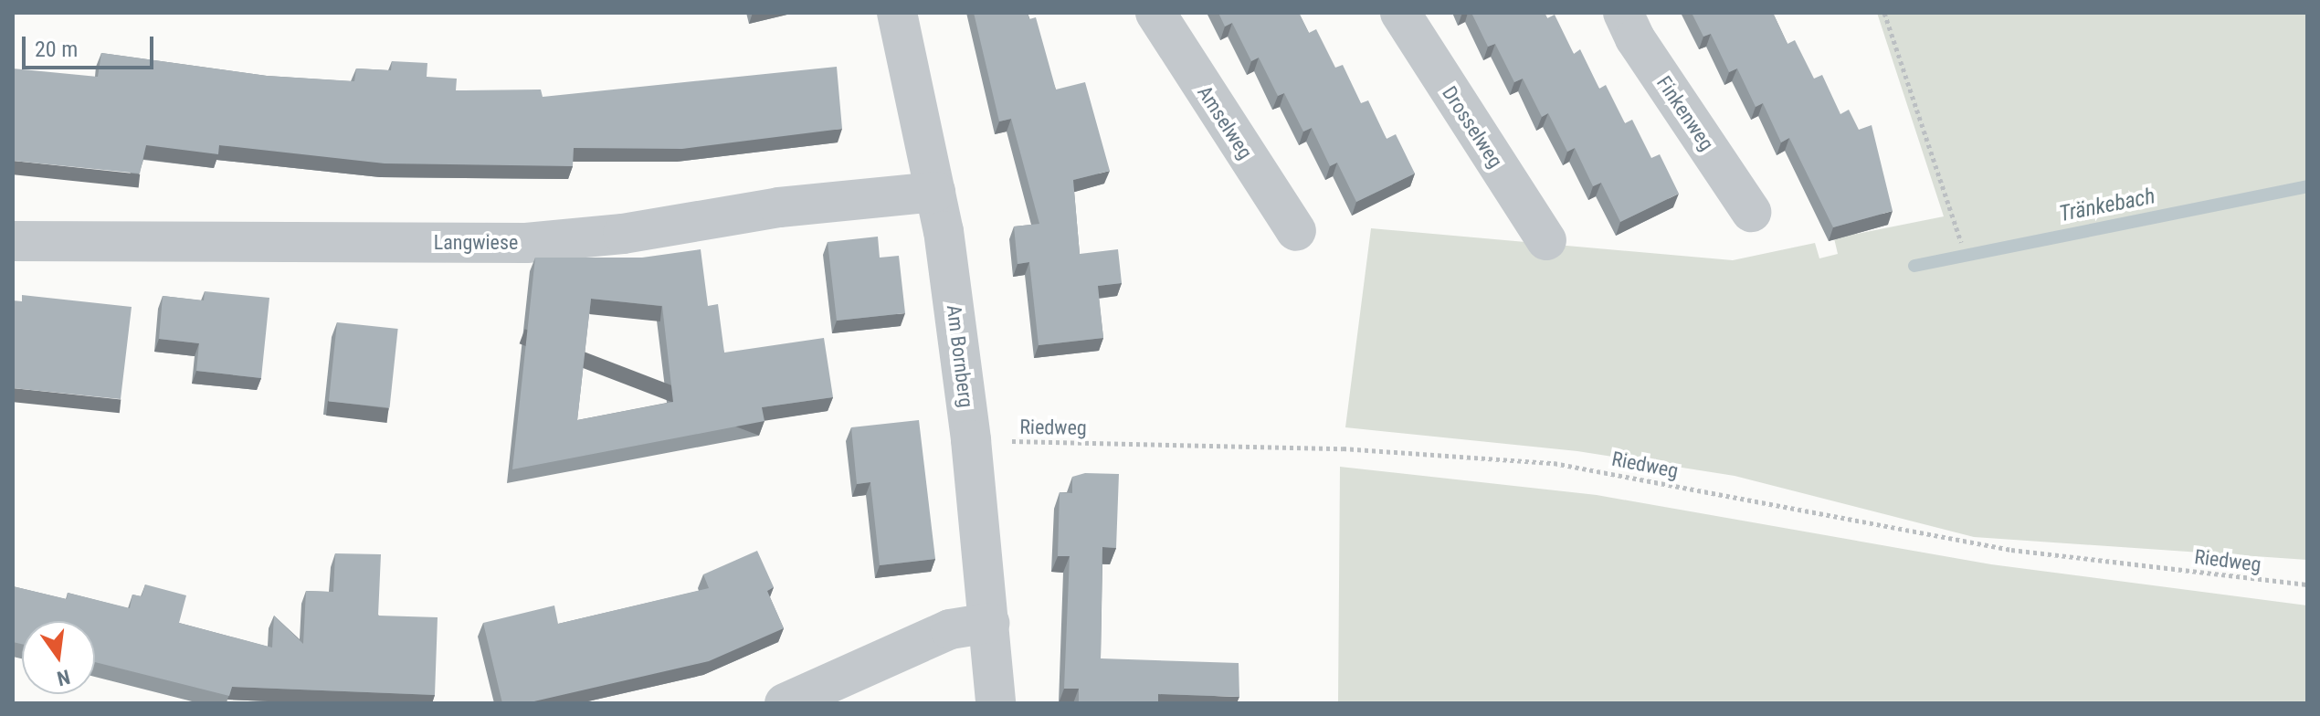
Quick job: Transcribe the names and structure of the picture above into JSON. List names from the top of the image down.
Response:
{
  "streets": {
    "street": [
      "Finkenweg",
      "Amselweg",
      "Drosselweg",
      "Langwiese",
      "Am Bornberg"
    ],
    "path": ["Riedweg"]
  },
  "crossings": [
    ["Langwiese", "Am Bornberg"],
    ["Am Bornberg", "Riedweg"]
  ],
  "water": ["Tränkebach"],
  "scale_bar": "20 m",
  "north": "bottom"
}
